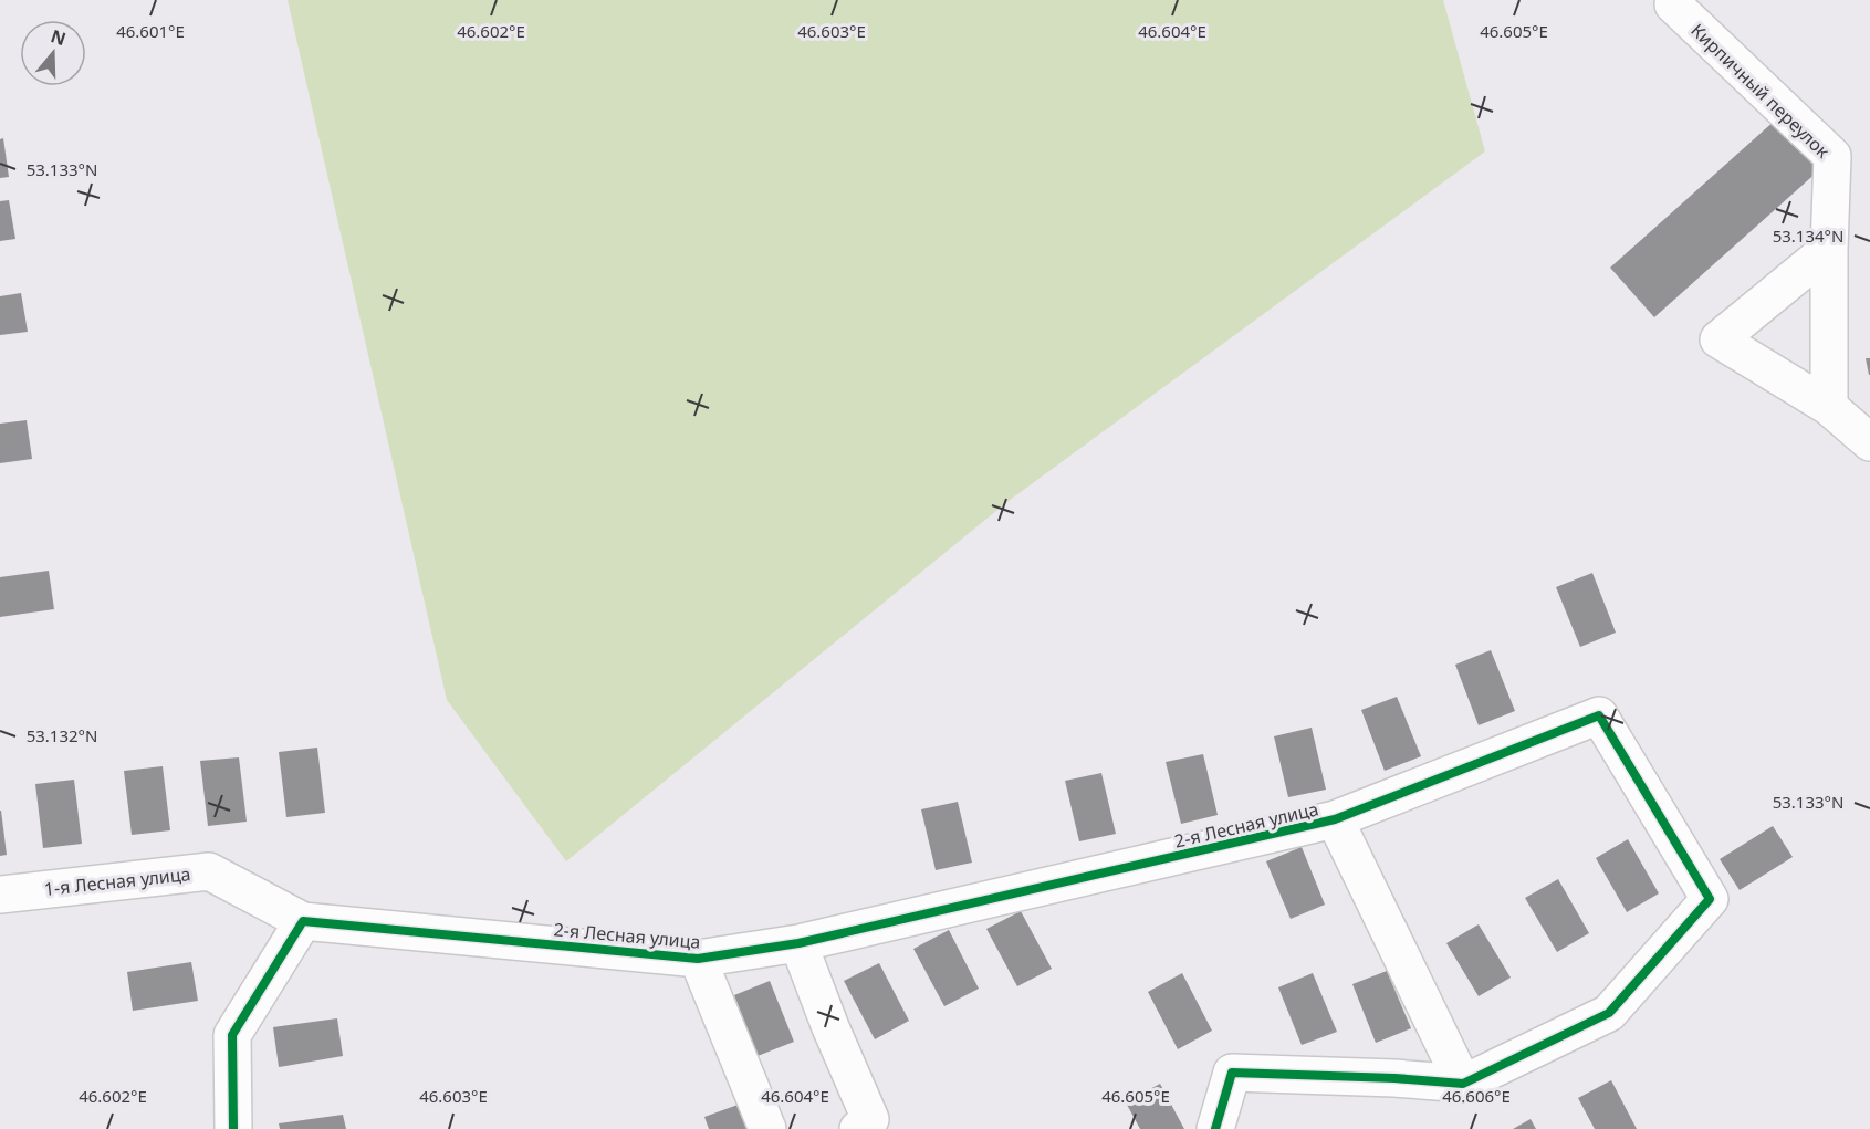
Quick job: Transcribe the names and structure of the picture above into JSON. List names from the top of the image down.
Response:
{
  "streets": {
    "street": ["Кирпичный переулок", "2-я Лесная улица", "1-я Лесная улица"]
  },
  "crossings": [
    ["2-я Лесная улица", "1-я Лесная улица"]
  ],
  "north": "top",
  "coordinates": [
    "46.601°E",
    "46.602°E",
    "46.603°E",
    "46.604°E",
    "46.605°E",
    "53.133°N",
    "53.134°N",
    "53.132°N",
    "46.606°E"
  ]
}
